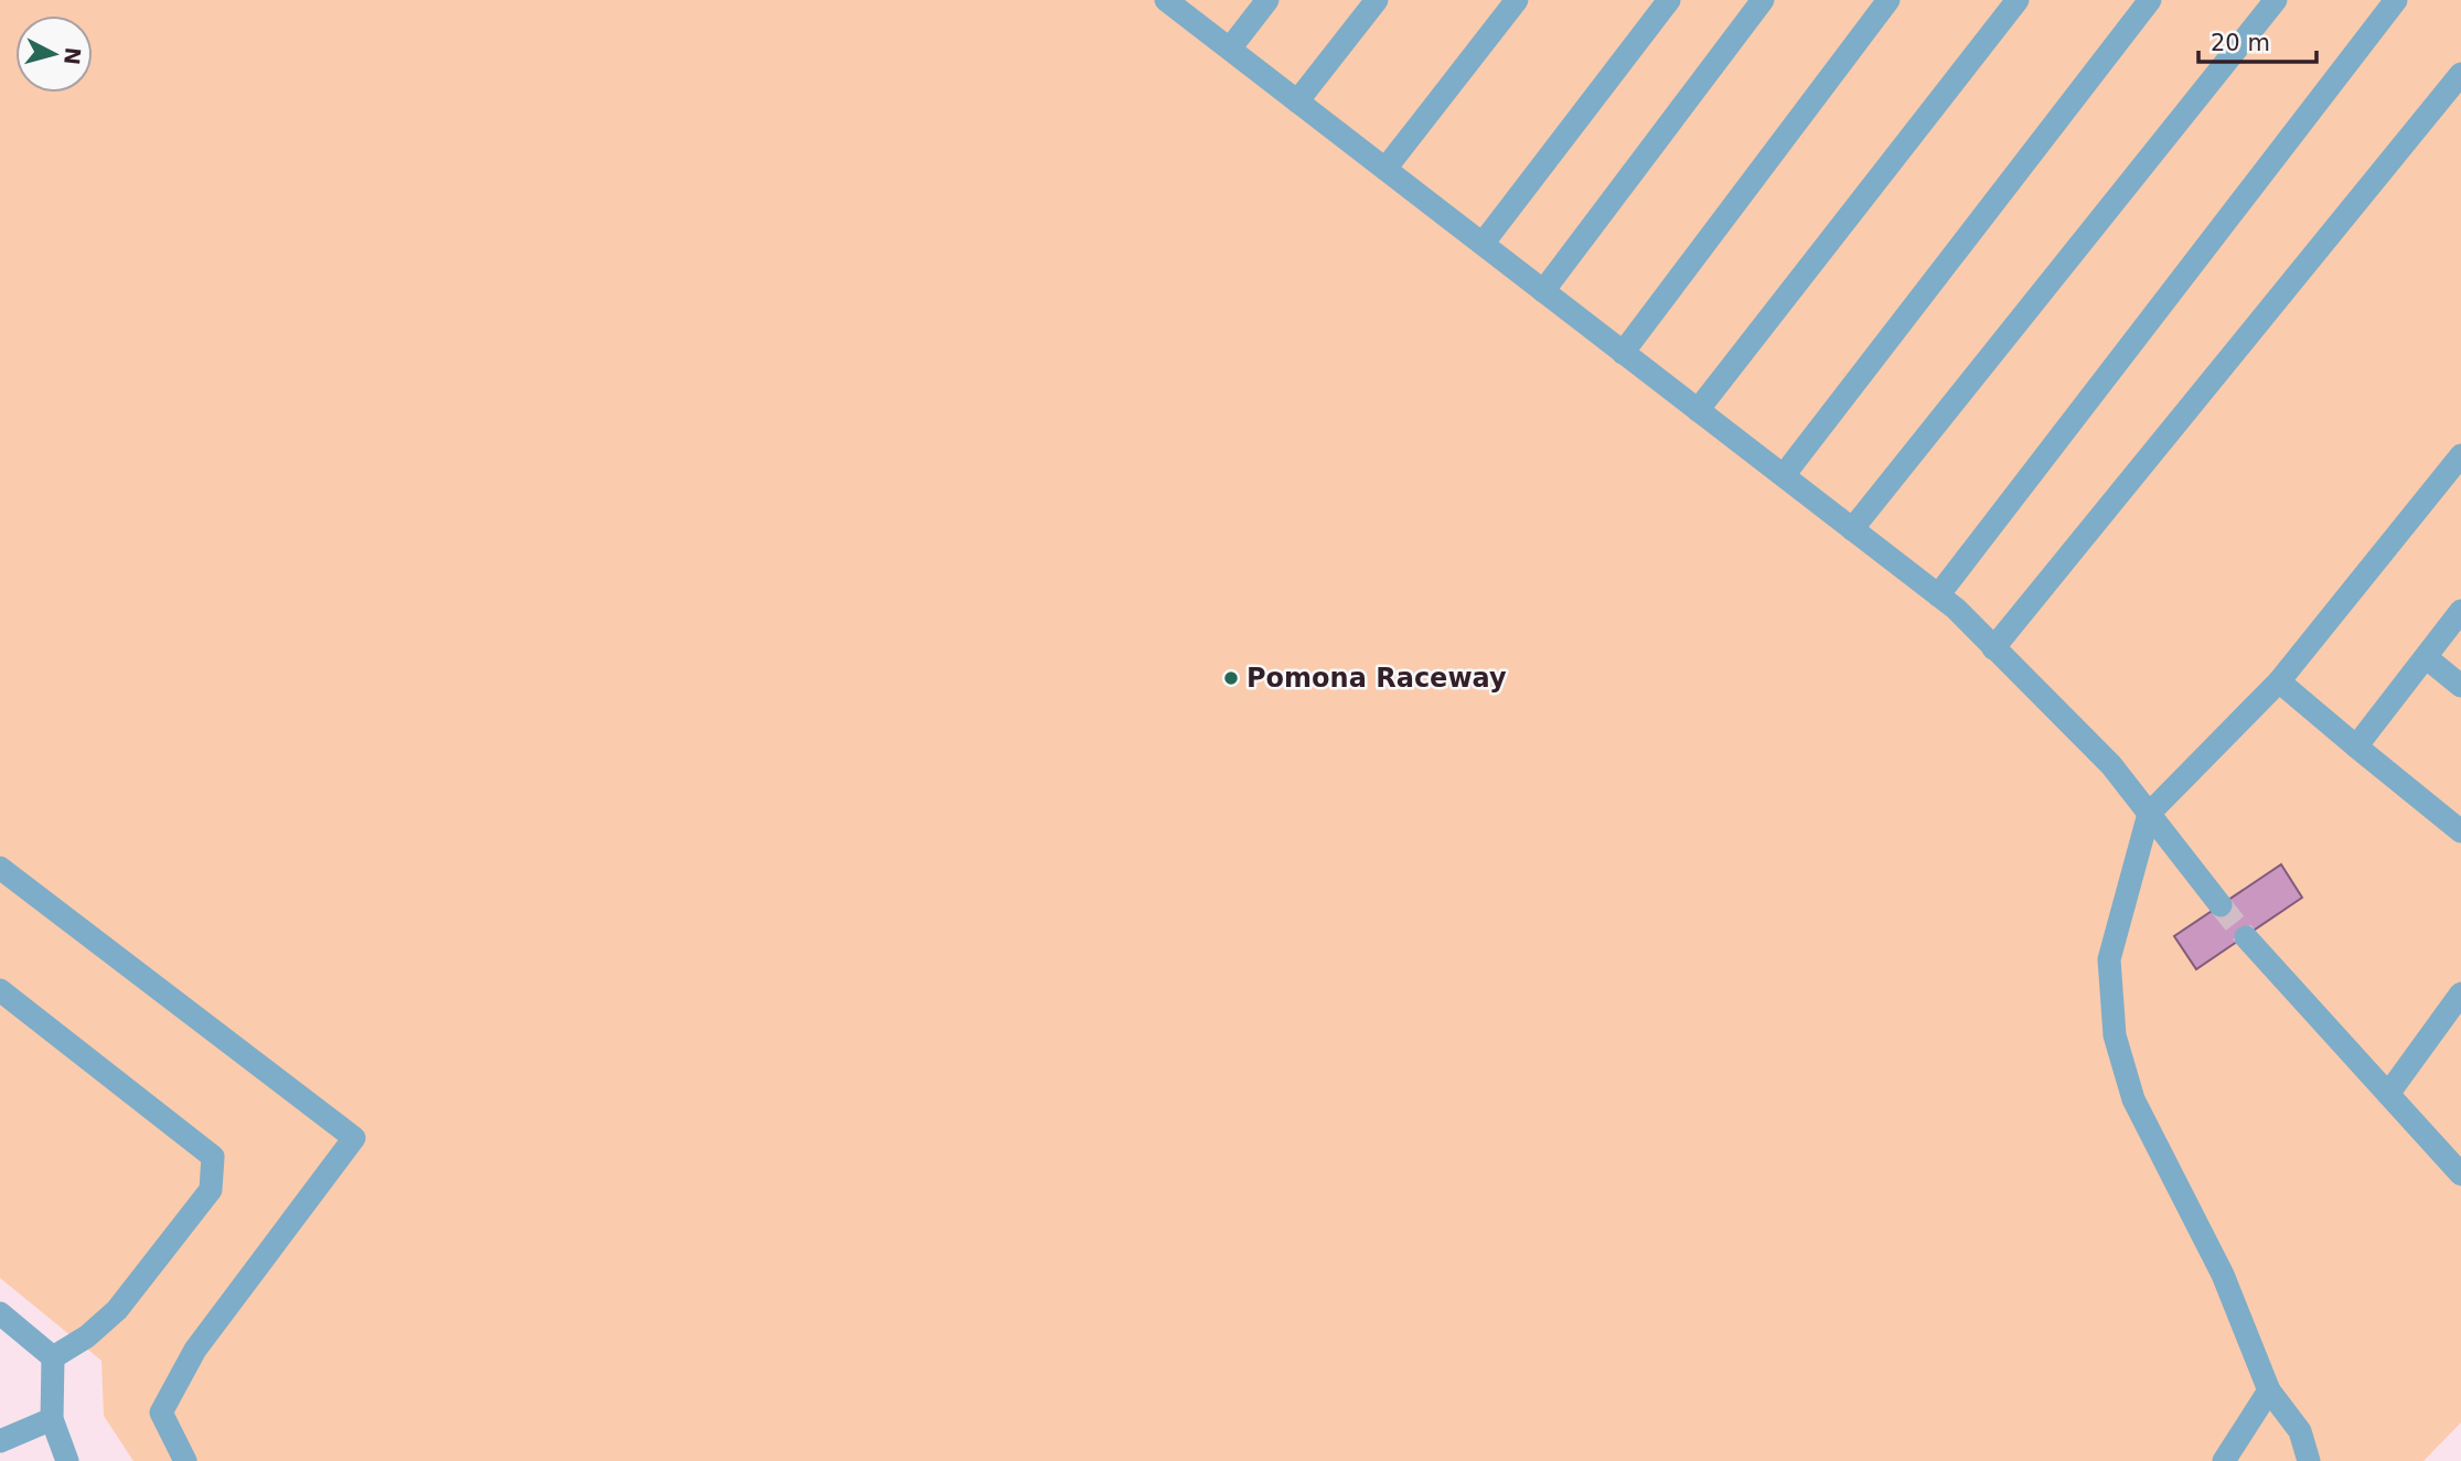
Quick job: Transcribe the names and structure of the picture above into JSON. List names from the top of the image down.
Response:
{
  "places": ["Pomona Raceway"],
  "scale_bar": "20 m",
  "north": "right"
}
